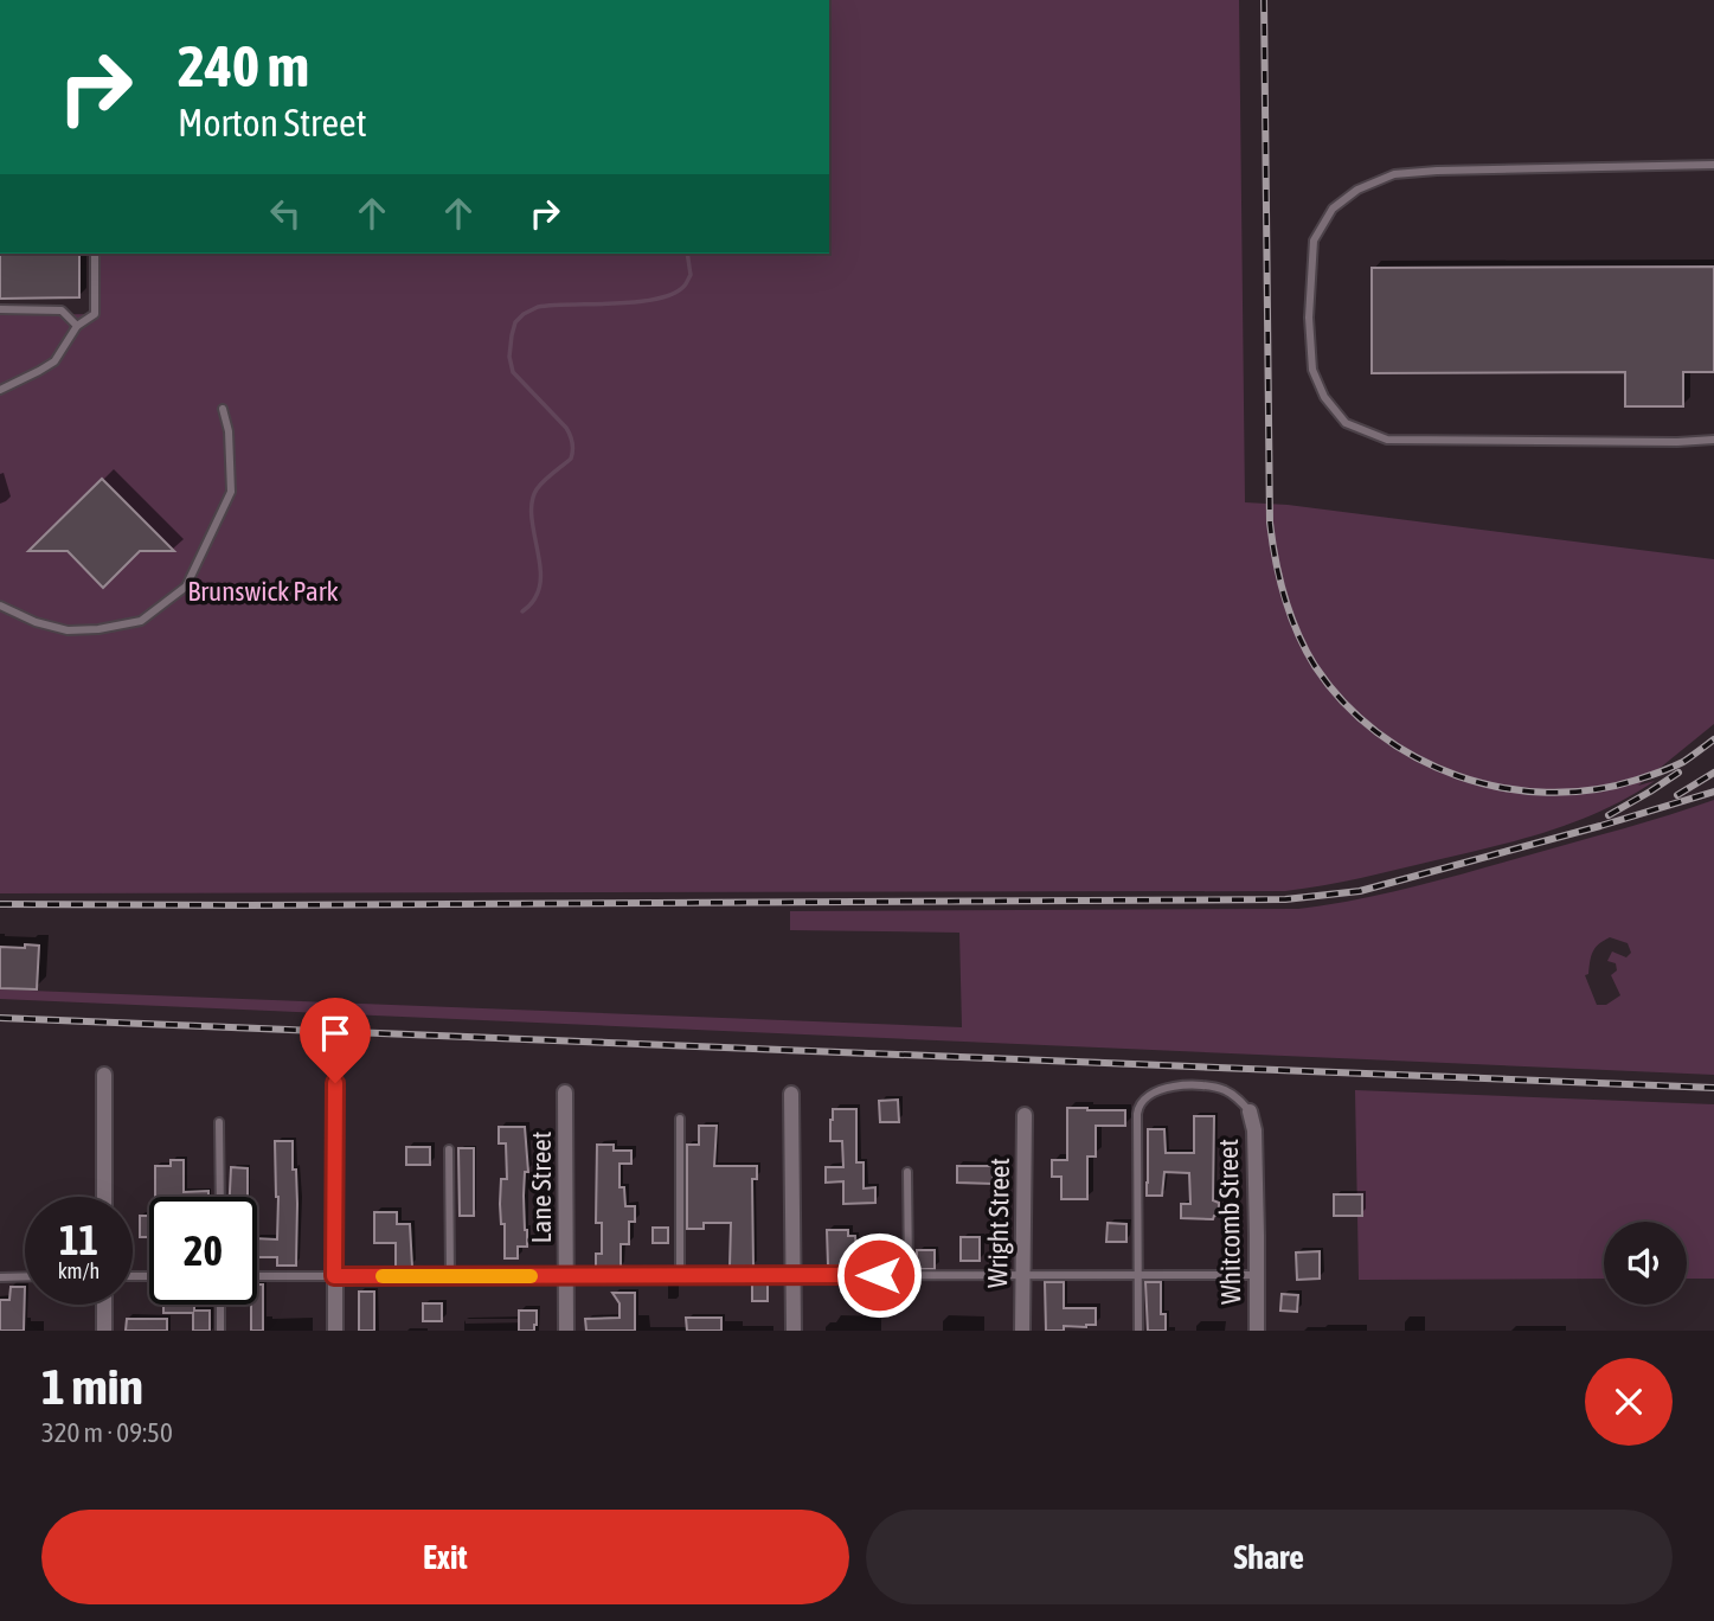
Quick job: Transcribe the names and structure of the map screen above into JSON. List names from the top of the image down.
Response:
{
  "streets": {
    "street": ["Lane Street", "Whitcomb Street", "Wright Street"]
  },
  "parks": ["Brunswick Park"],
  "page": {
    "turn": ["240 m", "Morton Street"],
    "speed": "11 km/h",
    "limit": "20",
    "heading": ["1 min", "320 m · 09:50"],
    "buttons": ["Exit", "Share"]
  }
}
